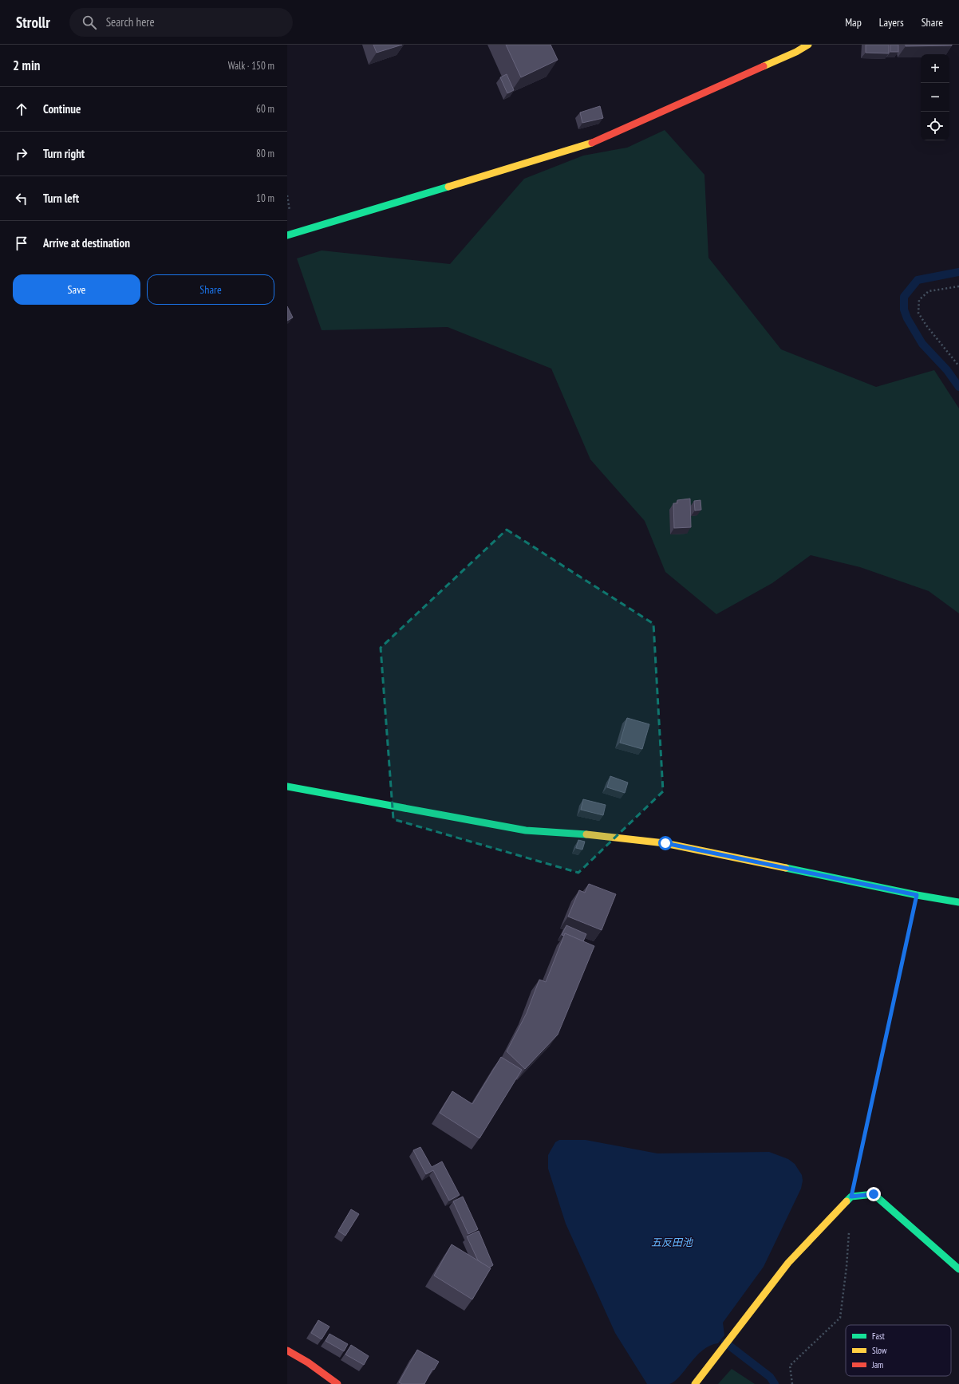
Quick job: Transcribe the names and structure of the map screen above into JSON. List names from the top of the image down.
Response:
{
  "water": ["五反田池"],
  "legend": ["Fast", "Slow", "Jam"],
  "page": {
    "header": "Strollr",
    "search": "Search here",
    "nav": ["Map", "Layers", "Share"],
    "heading": ["2 min", "Walk · 150 m"],
    "map_buttons": ["+", "−"],
    "list": [
      ["Continue", "60 m"],
      ["Turn right", "80 m"],
      ["Turn left", "10 m"],
      "Arrive at destination"
    ],
    "buttons": ["Save", "Share"]
  }
}
